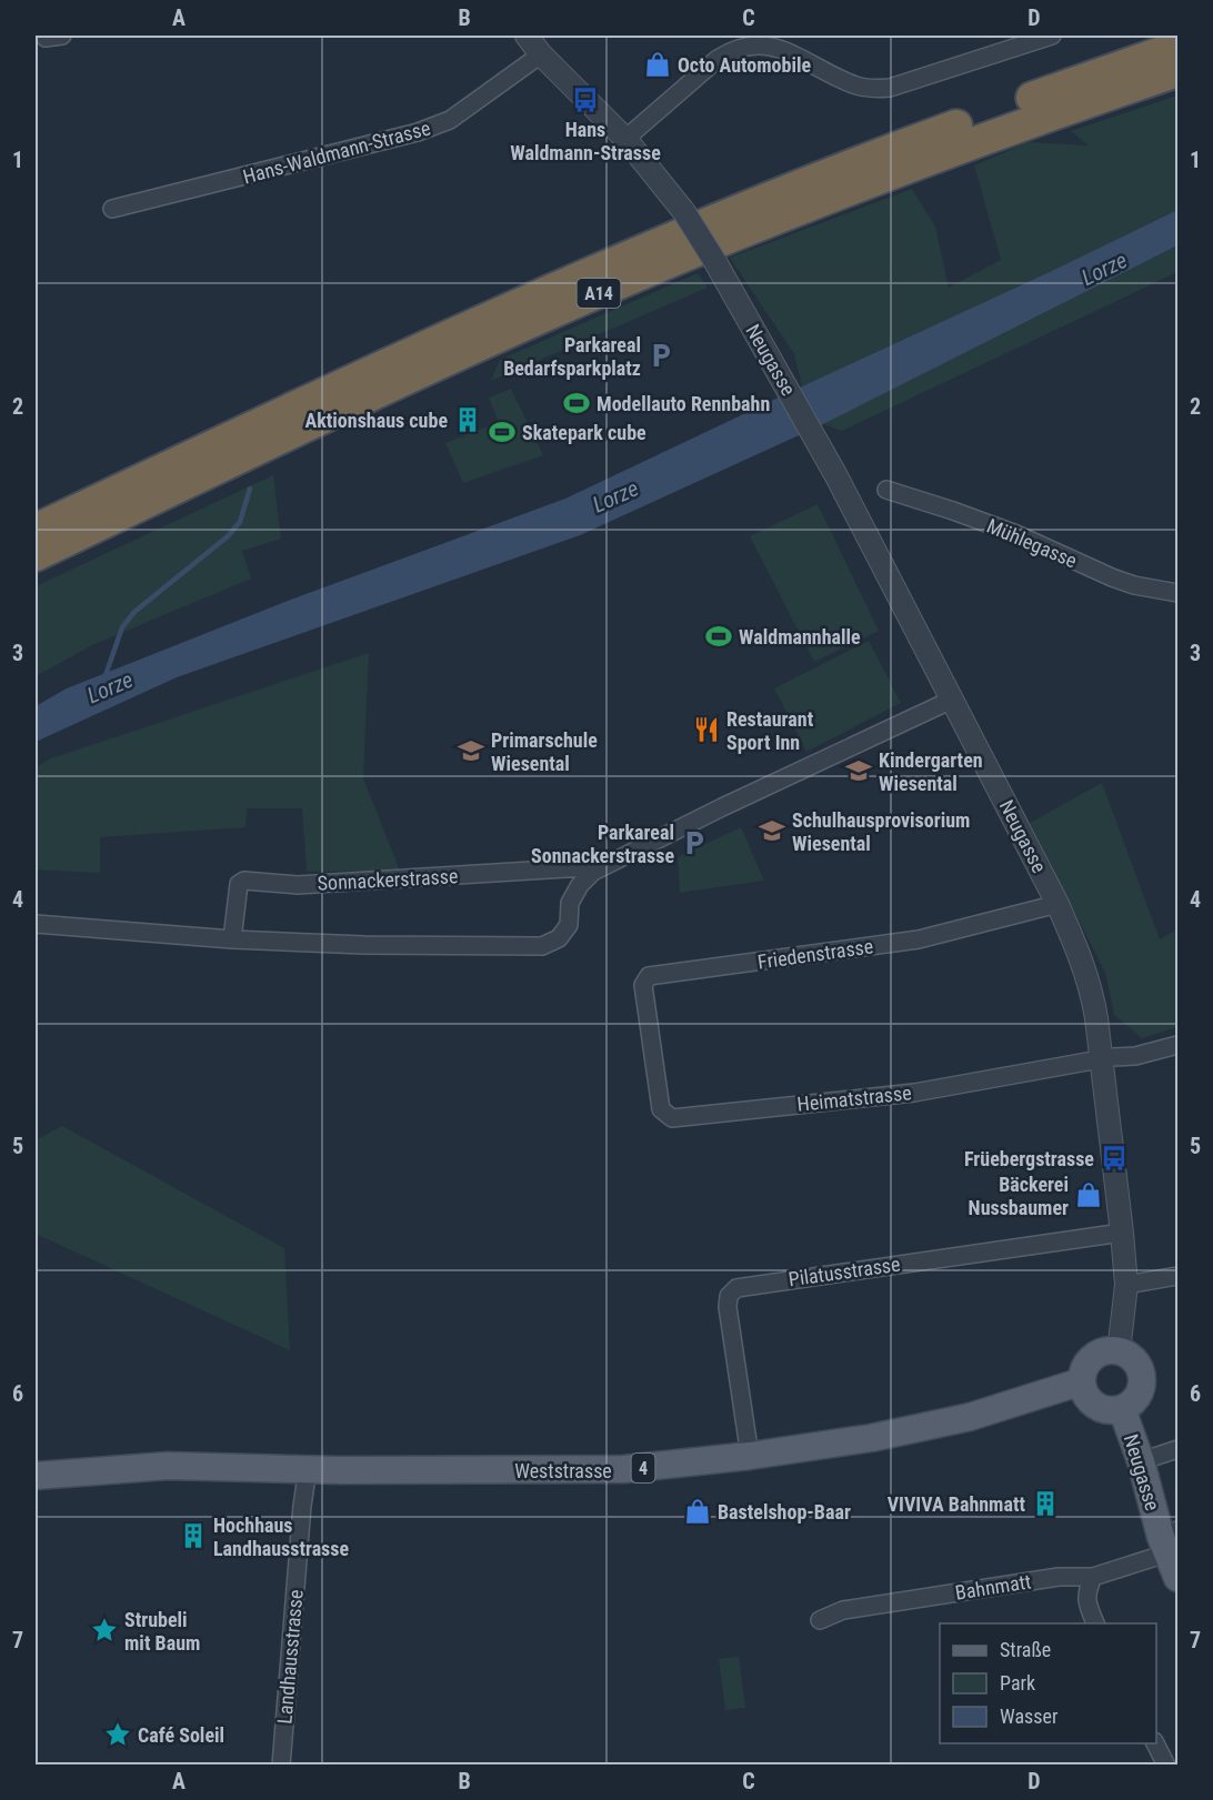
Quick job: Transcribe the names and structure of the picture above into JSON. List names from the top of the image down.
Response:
{
  "streets": {
    "highway": ["A14"],
    "main road": ["Neugasse", "4", "Weststrasse"],
    "street": [
      "Hans-Waldmann-Strasse",
      "Mühlegasse",
      "Sonnackerstrasse",
      "Friedenstrasse",
      "Heimatstrasse",
      "Pilatusstrasse",
      "Bahnmatt",
      "Landhausstrasse"
    ]
  },
  "crossings": [
    ["Hans-Waldmann-Strasse", "Neugasse"],
    ["Neugasse", "Friedenstrasse"],
    ["Neugasse", "Heimatstrasse"],
    ["Neugasse", "Pilatusstrasse"],
    ["Neugasse", "Weststrasse"],
    ["Neugasse", "Bahnmatt"],
    ["Friedenstrasse", "Heimatstrasse"],
    ["Pilatusstrasse", "Weststrasse"],
    ["Weststrasse", "Landhausstrasse"]
  ],
  "water": ["Lorze"],
  "places": {
    "shop": ["Octo Automobile", "Bäckerei Nussbaumer", "Bastelshop-Baar"],
    "bus stop": ["Hans Waldmann-Strasse", "Früebergstrasse"],
    "parking": ["Parkareal Bedarfsparkplatz", "Parkareal Sonnackerstrasse"],
    "sports": ["Modellauto Rennbahn", "Skatepark cube", "Waldmannhalle"],
    "building": ["Aktionshaus cube", "VIVIVA Bahnmatt", "Hochhaus Landhausstrasse"],
    "restaurant": ["Restaurant Sport Inn"],
    "school or university": ["Primarschule Wiesental", "Kindergarten Wiesental", "Schulhausprovisorium Wiesental"],
    "place": ["Strubeli mit Baum", "Café Soleil"]
  },
  "legend": ["Straße", "Park", "Wasser"],
  "grid": {
    "columns": [
      "A",
      "B",
      "C",
      "D"
    ],
    "rows": [
      "1",
      "2",
      "3",
      "4",
      "5",
      "6",
      "7"
    ]
  }
}
